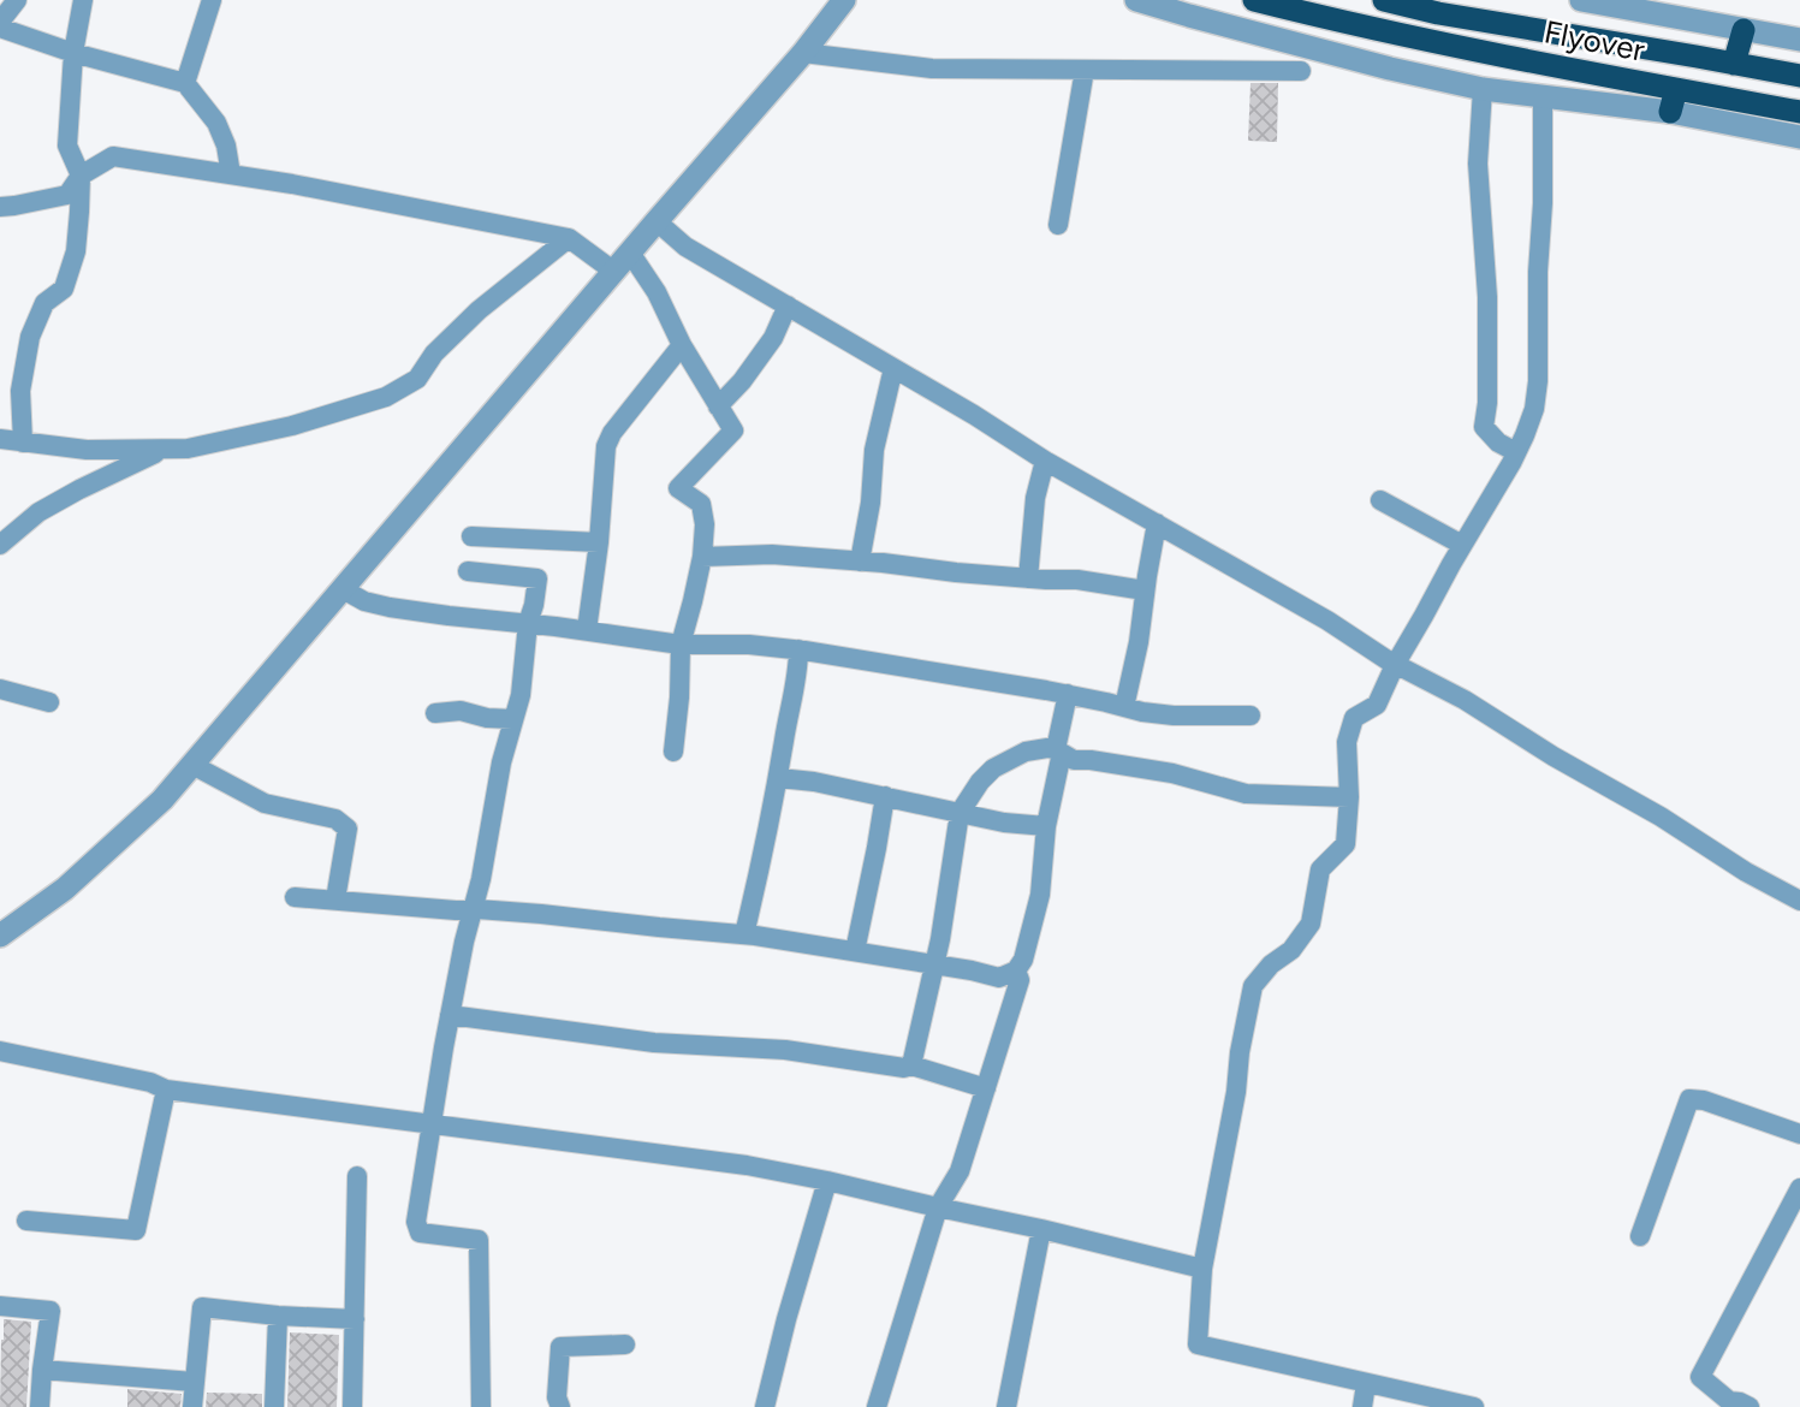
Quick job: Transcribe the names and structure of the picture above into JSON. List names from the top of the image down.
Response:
{
  "streets": {
    "highway": ["Flyover"]
  }
}
